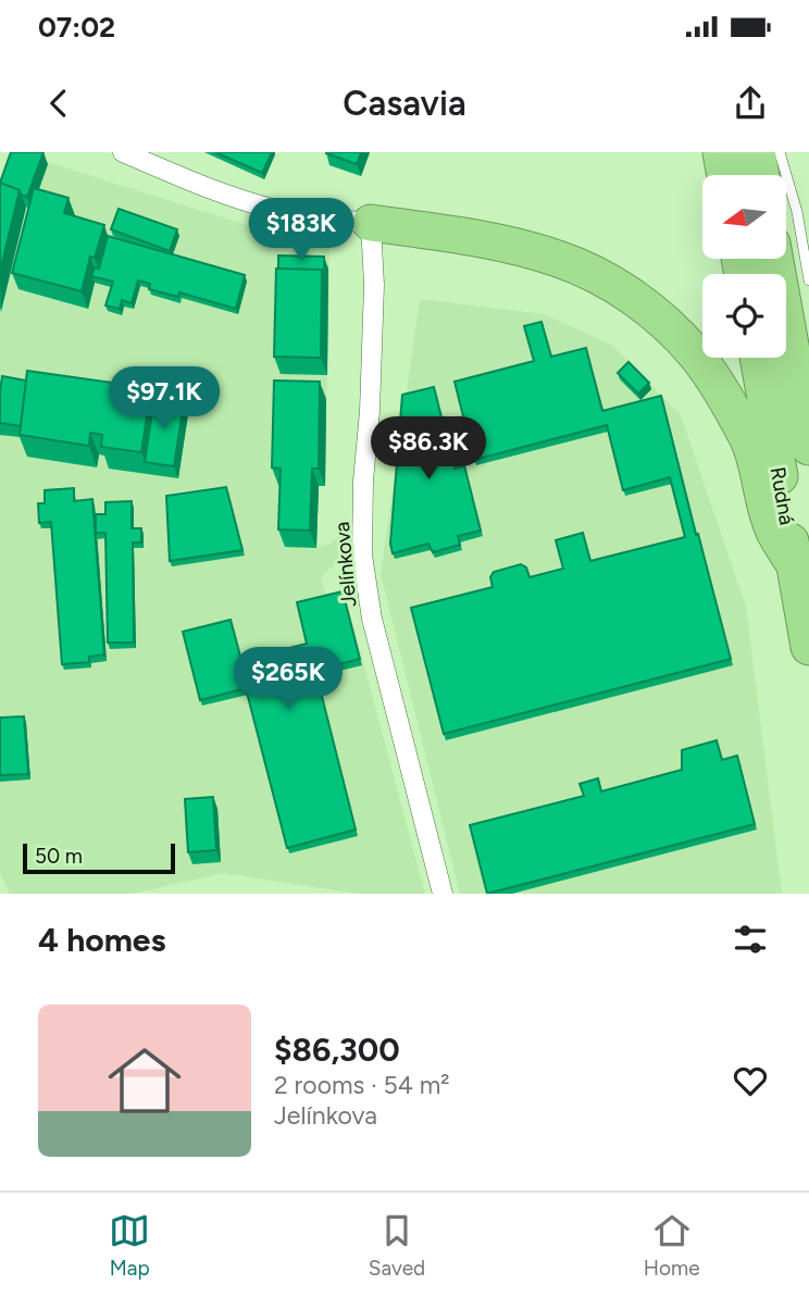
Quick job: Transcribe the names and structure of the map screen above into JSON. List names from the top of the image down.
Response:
{
  "streets": {
    "highway": ["Rudná"],
    "street": ["Jelínkova"]
  },
  "scale_bar": "50 m",
  "north": "left",
  "page": {
    "status": "07:02",
    "header": "Casavia",
    "price": [
      "$183K",
      "$97.1K",
      "$86.3K",
      "$265K"
    ],
    "scale": "50 m",
    "heading": "4 homes",
    "list": [
      {
        "name": "$86,300",
        "note": "2 rooms · 54 m² · Jelínkova"
      }
    ],
    "tabs": ["Map", "Saved", "Home"]
  }
}
